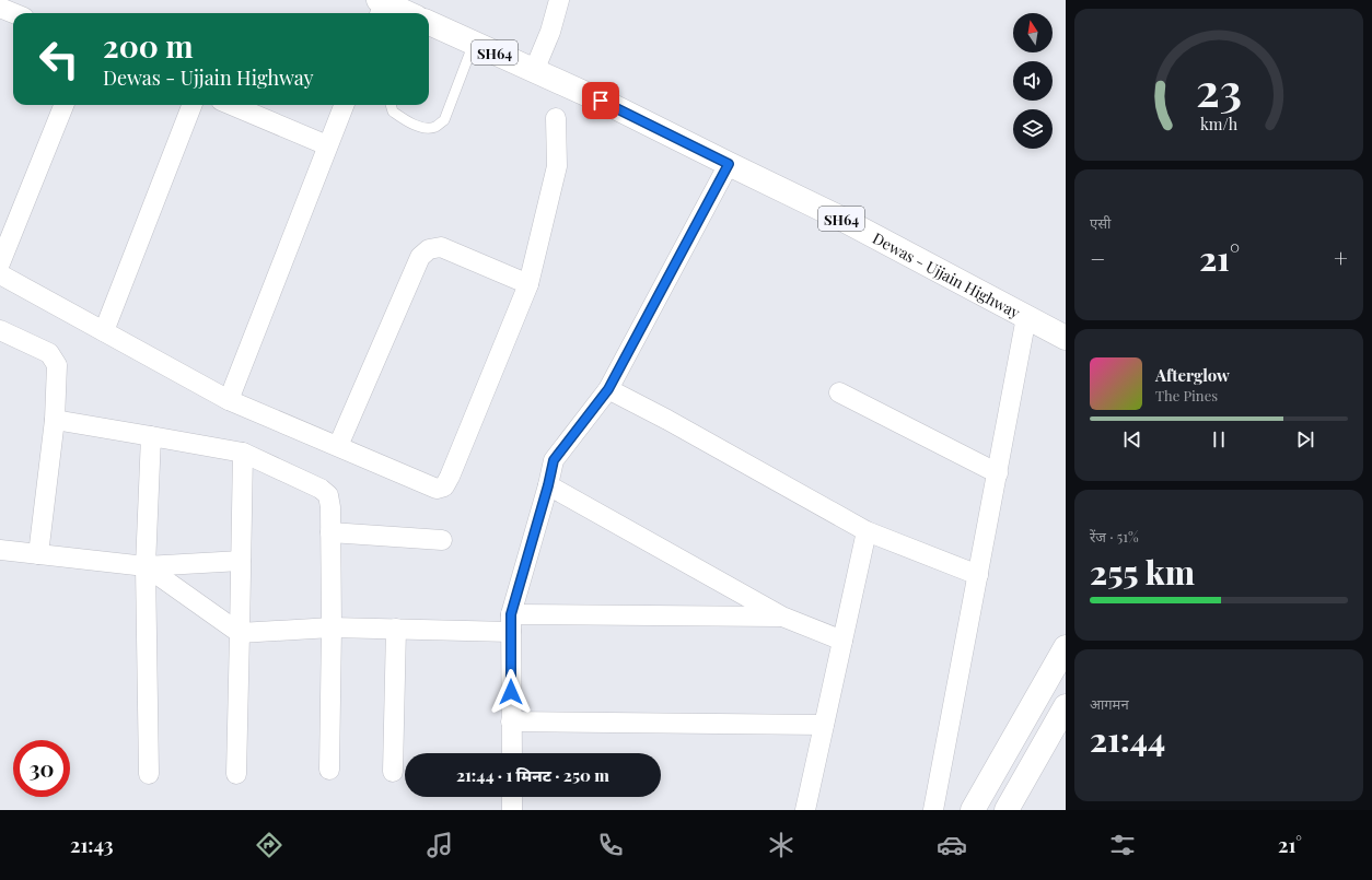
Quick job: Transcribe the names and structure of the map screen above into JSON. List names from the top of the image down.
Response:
{
  "streets": {
    "main road": ["SH64", "Dewas - Ujjain Highway"]
  },
  "north": "top",
  "page": {
    "turn": ["200 m", "Dewas - Ujjain Highway"],
    "tile": [
      "एसी",
      ["रेंज · 51%", "255 km"],
      ["आगमन", "21:44"]
    ],
    "heat": ["−", "21°", "+"],
    "song": ["Afterglow", "The Pines"],
    "limit": "30",
    "trip": "21:44 · 1 मिनट · 250 m",
    "tabs": ["21:43", "21°"],
    "gauge": ["23", "km/h"]
  }
}
